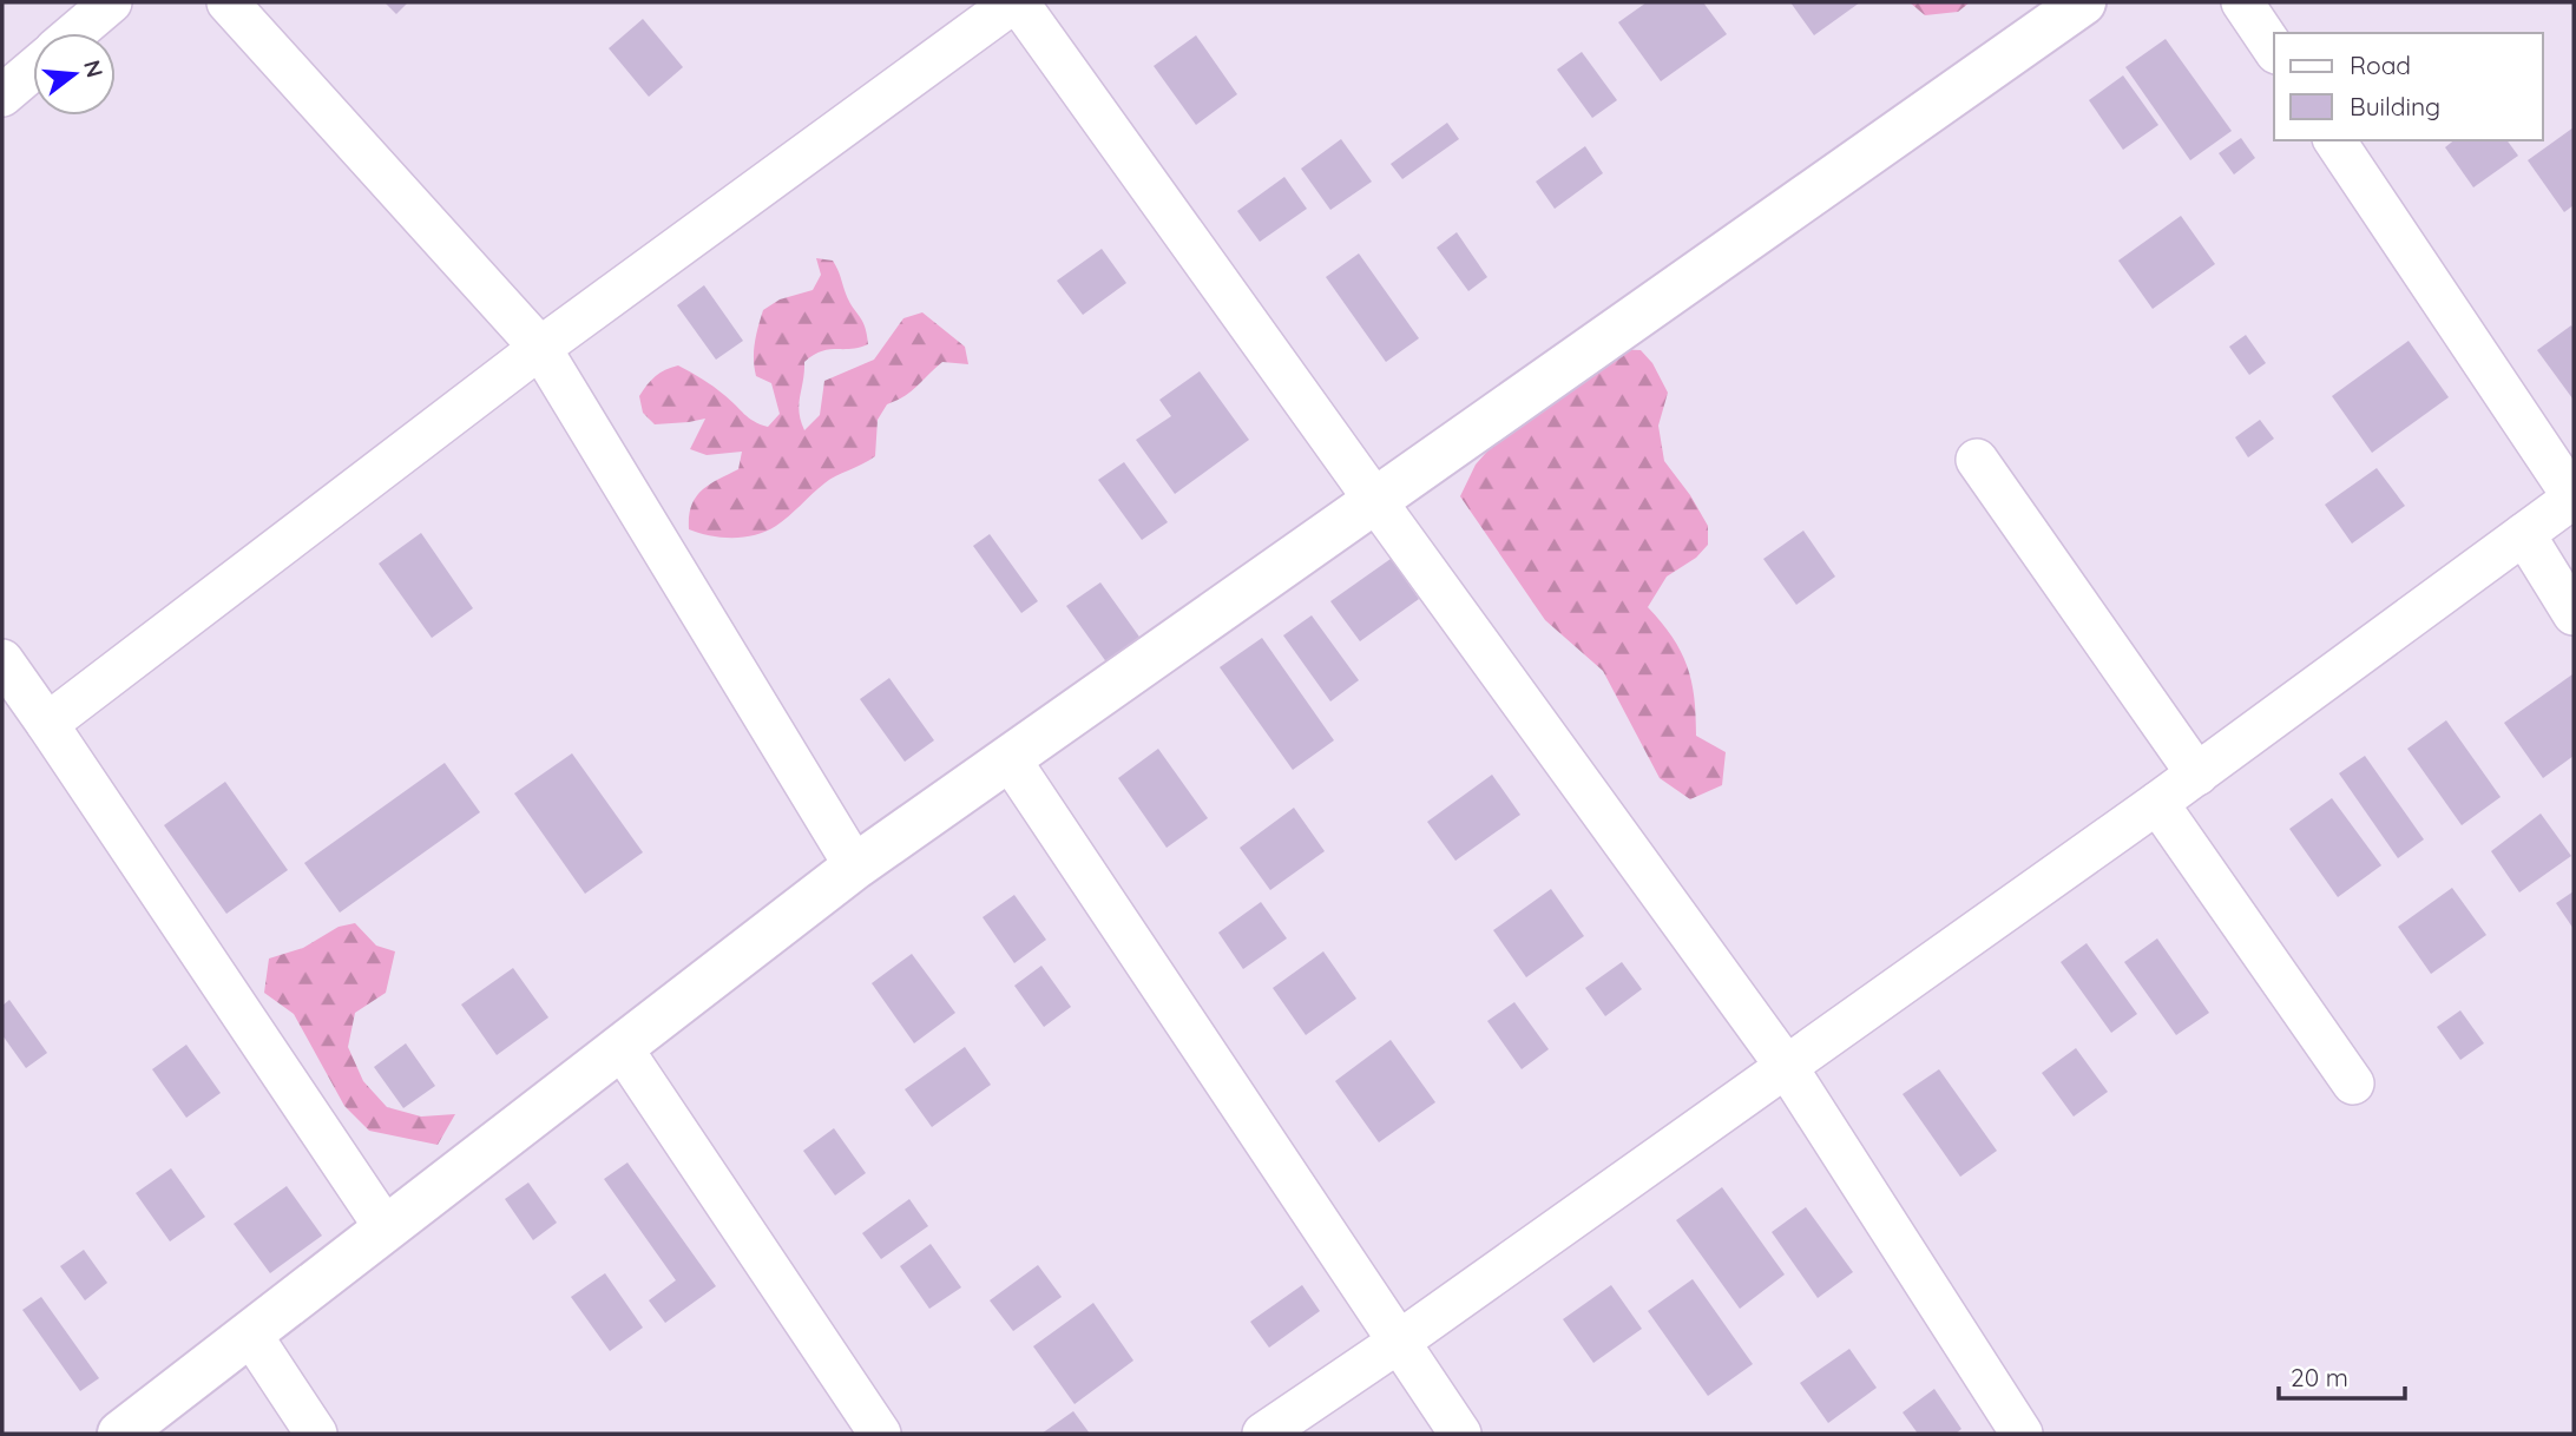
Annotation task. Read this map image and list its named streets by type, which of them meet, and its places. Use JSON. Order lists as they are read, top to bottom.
{
  "legend": ["Road", "Building"],
  "scale_bar": "20 m",
  "north": "right"
}
